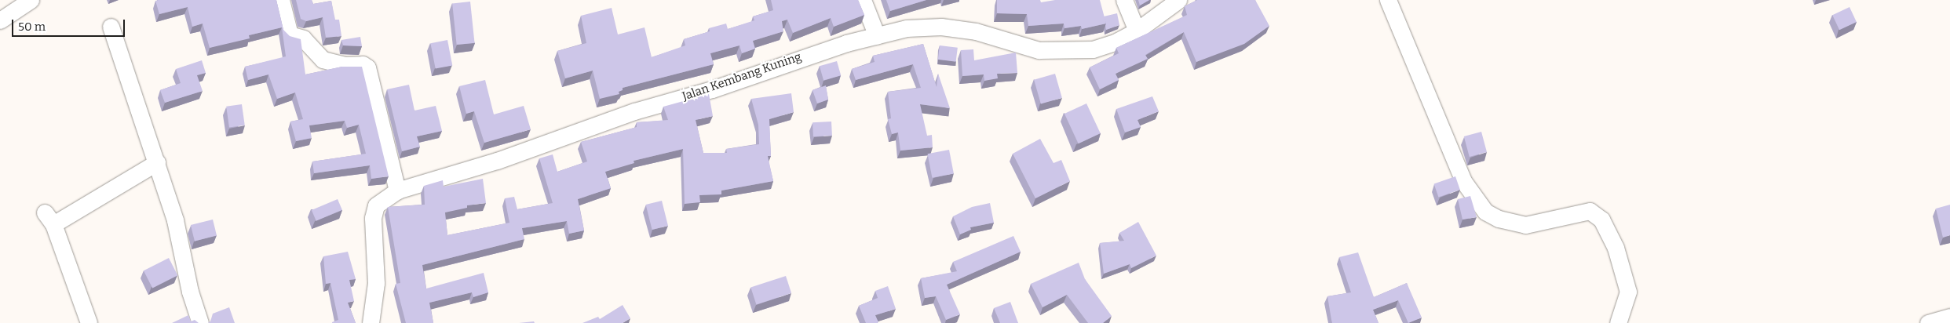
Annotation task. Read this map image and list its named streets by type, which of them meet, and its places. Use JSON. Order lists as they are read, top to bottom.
{
  "streets": {
    "street": ["Jalan Kembang Kuning"]
  },
  "scale_bar": "50 m"
}
